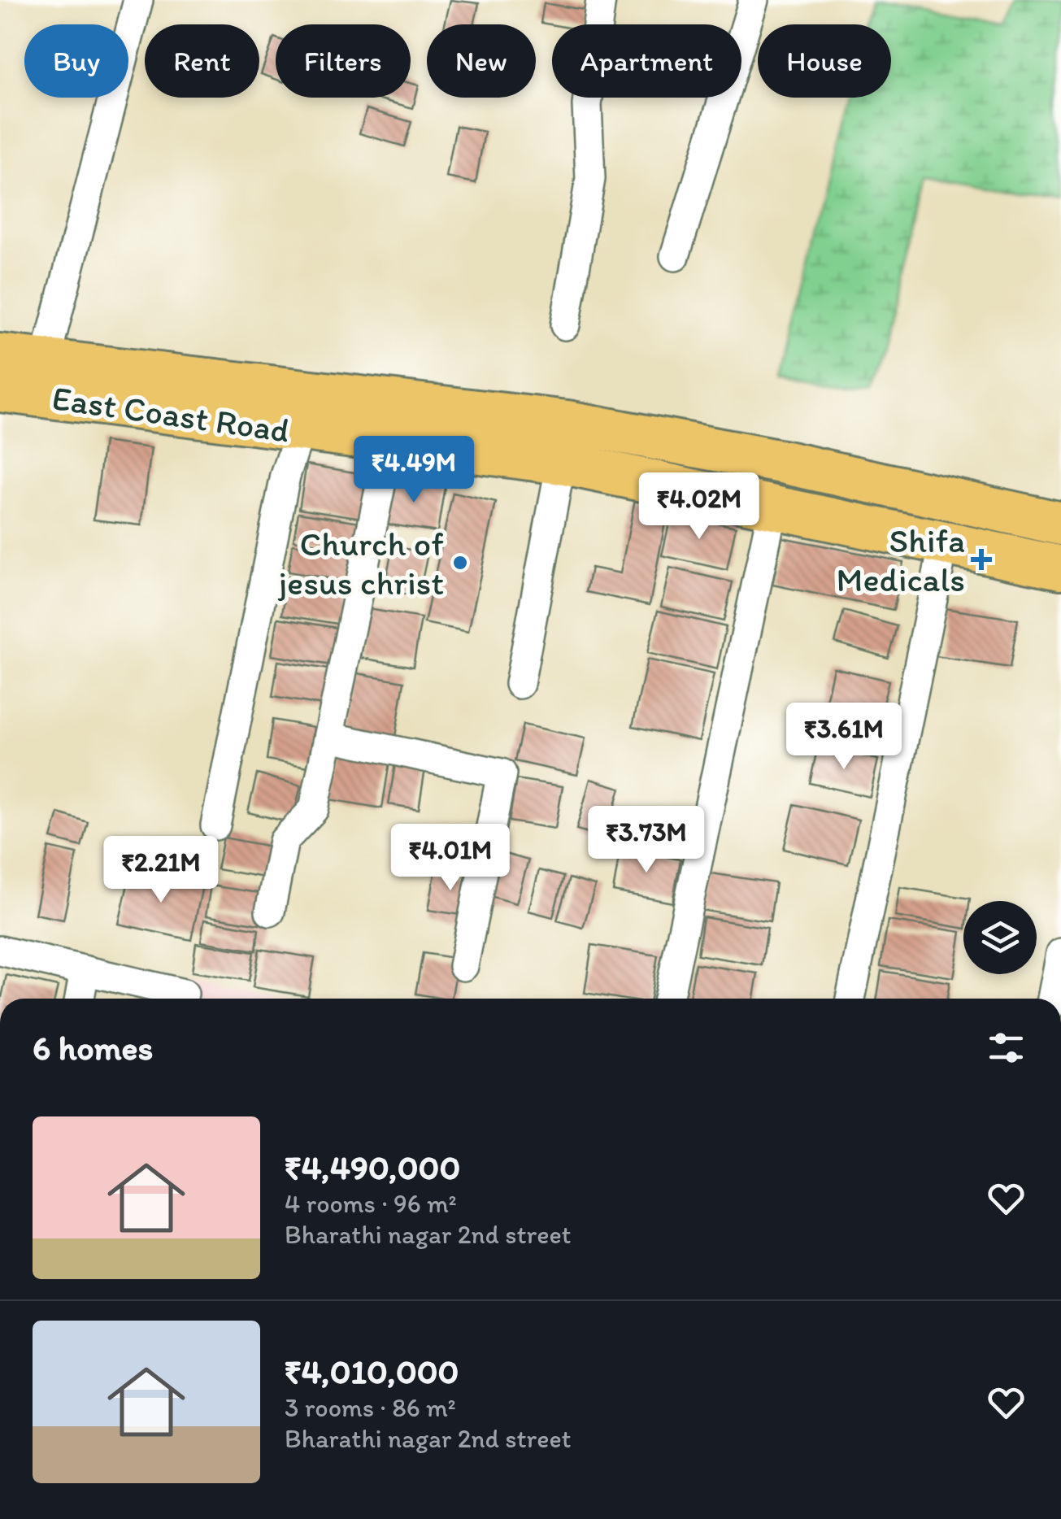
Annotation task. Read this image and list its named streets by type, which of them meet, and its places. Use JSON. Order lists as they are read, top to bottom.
{
  "streets": {
    "main road": ["East Coast Road"]
  },
  "places": {
    "health": ["Shifa Medicals"],
    "other": ["Church of jesus christ"]
  },
  "page": {
    "chip": [
      "Buy",
      "Rent",
      "Filters",
      "New",
      "Apartment",
      "House"
    ],
    "price": [
      "₹4.49M",
      "₹4.02M",
      "₹3.61M",
      "₹3.73M",
      "₹4.01M",
      "₹2.21M"
    ],
    "heading": "6 homes",
    "list": [
      {
        "name": "₹4,490,000",
        "note": "4 rooms · 96 m² · Bharathi nagar 2nd street"
      },
      {
        "name": "₹4,010,000",
        "note": "3 rooms · 86 m² · Bharathi nagar 2nd street"
      }
    ]
  }
}
